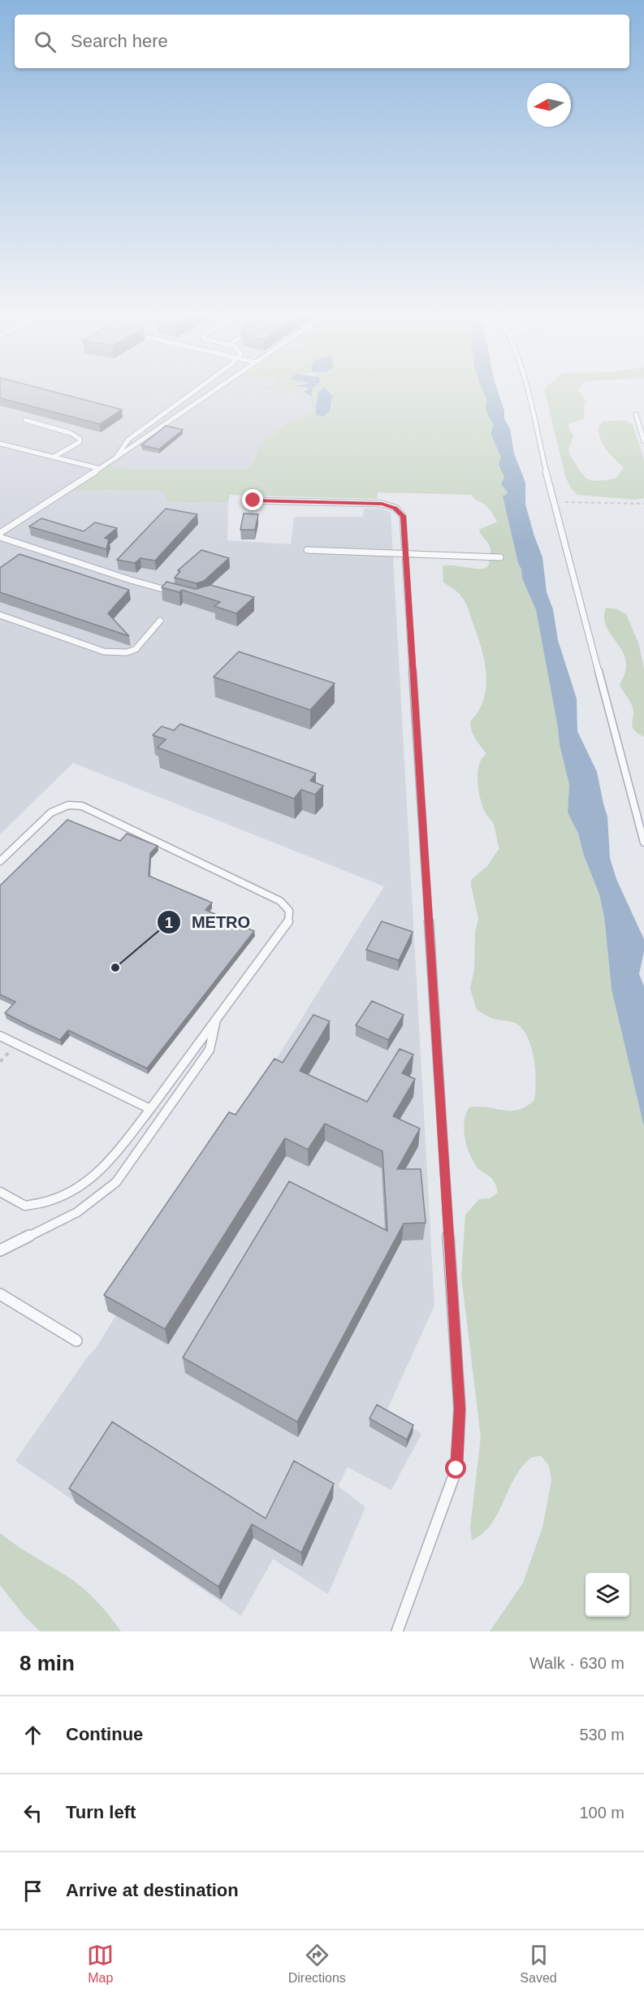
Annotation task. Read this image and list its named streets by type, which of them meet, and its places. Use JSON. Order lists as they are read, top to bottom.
{
  "places": ["METRO"],
  "north": "left",
  "page": {
    "search": "Search here",
    "heading": ["8 min", "Walk · 630 m"],
    "list": [
      ["Continue", "530 m"],
      ["Turn left", "100 m"],
      "Arrive at destination"
    ],
    "nav": ["Map", "Directions", "Saved"]
  }
}
